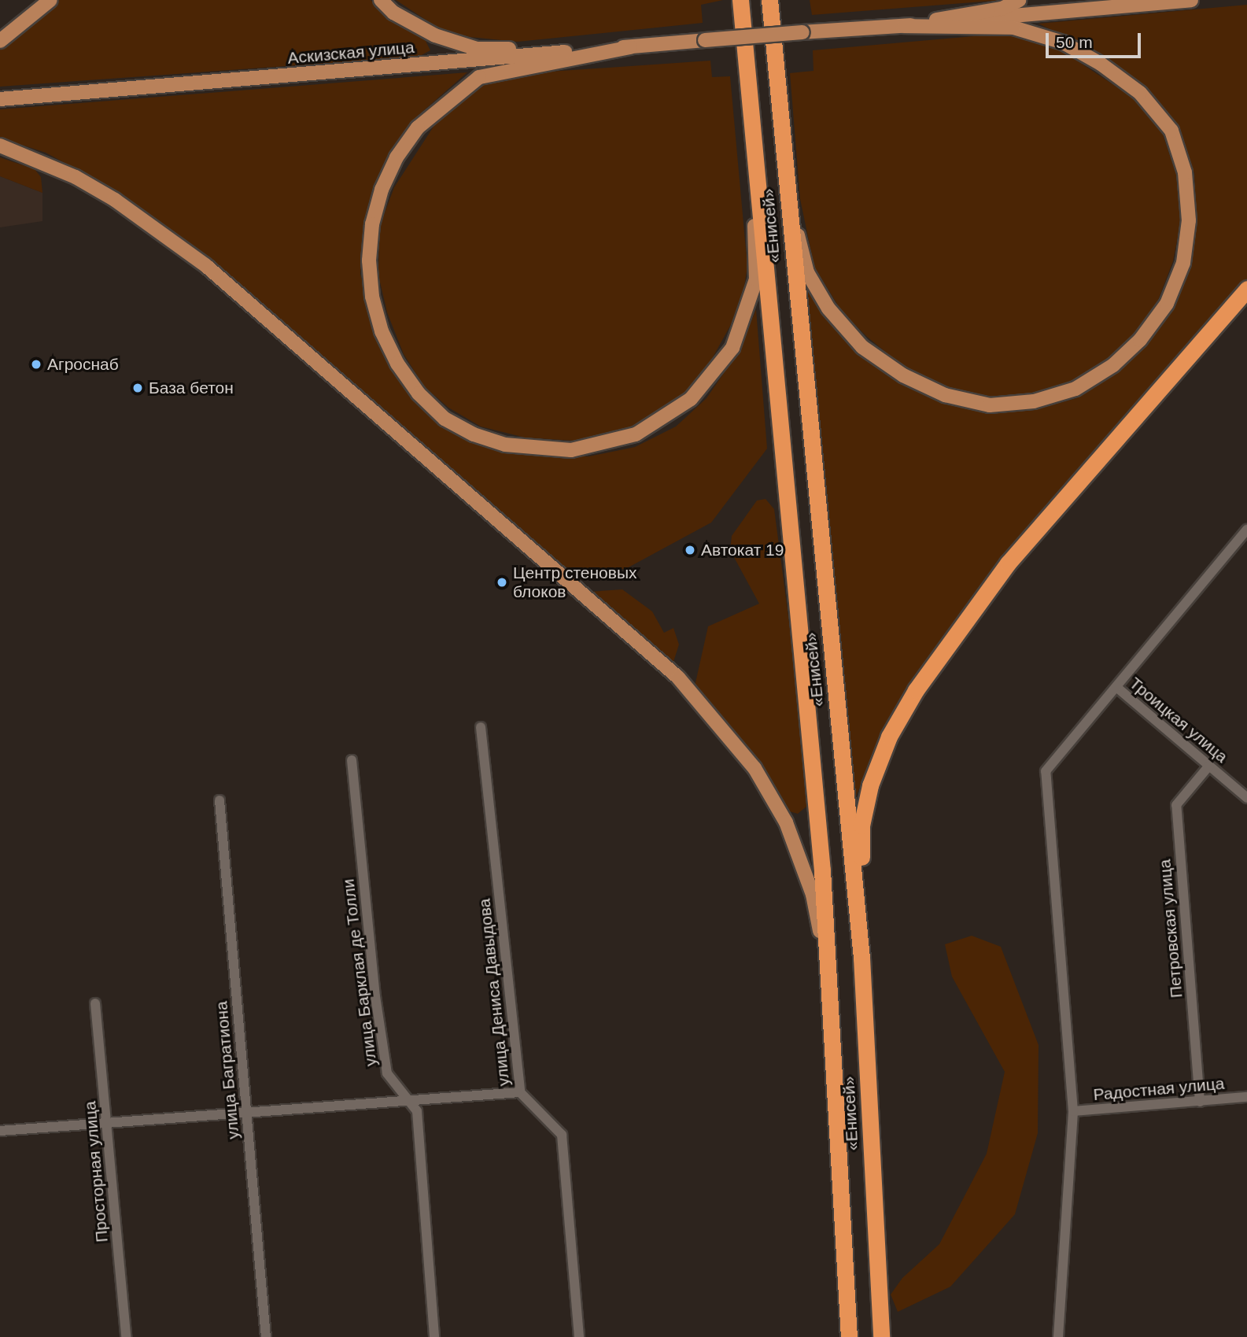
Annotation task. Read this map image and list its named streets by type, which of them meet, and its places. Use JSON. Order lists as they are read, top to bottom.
{
  "streets": {
    "highway": ["«Енисей»"],
    "main road": ["Аскизская улица"],
    "street": [
      "Троицкая улица",
      "Петровская улица",
      "улица Барклая де Толли",
      "улица Дениса Давыдова",
      "улица Багратиона",
      "Радостная улица",
      "Просторная улица"
    ]
  },
  "crossings": [
    ["Троицкая улица", "Петровская улица"],
    ["Петровская улица", "Радостная улица"]
  ],
  "places": [
    "Агроснаб",
    "База бетон",
    "Автокат 19",
    "Центр стеновых блоков"
  ],
  "scale_bar": "50 m"
}
